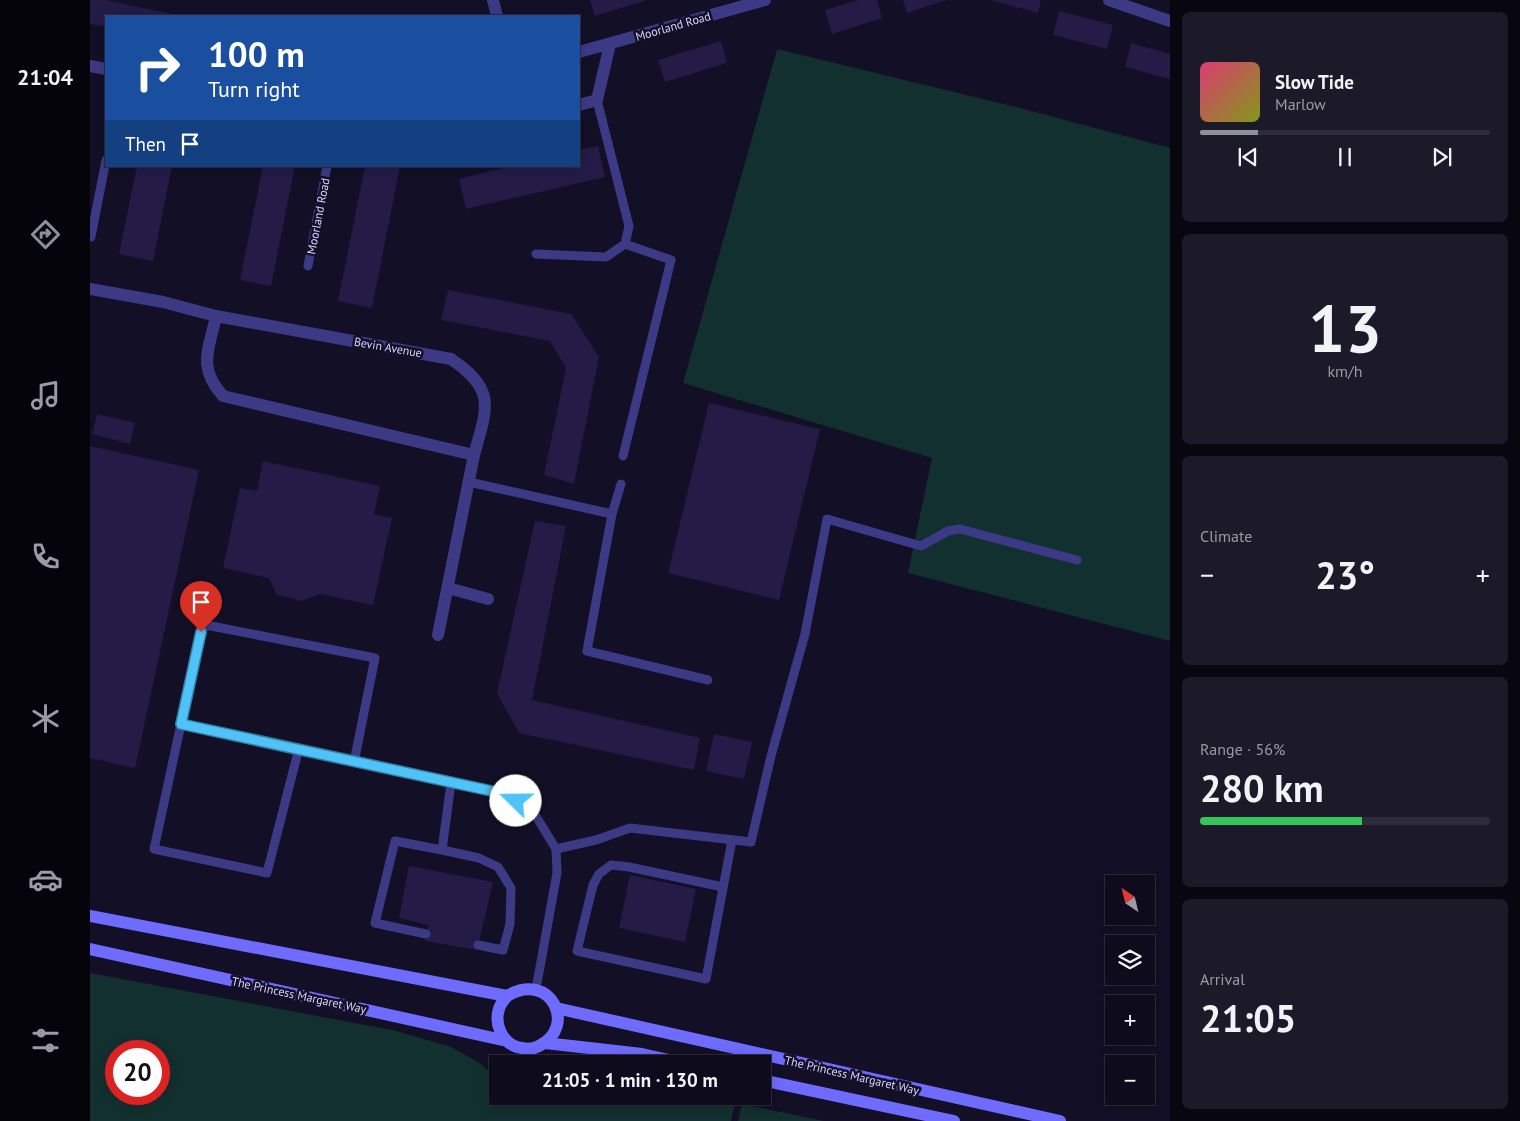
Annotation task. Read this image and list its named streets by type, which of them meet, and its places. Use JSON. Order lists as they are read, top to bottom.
{
  "streets": {
    "street": ["Moorland Road", "Bevin Avenue", "The Princess Margaret Way"]
  },
  "north": "top left",
  "page": {
    "tabs": "21:04",
    "turn": ["100 m", "Turn right"],
    "song": ["Slow Tide", "Marlow"],
    "then": "Then",
    "tile": [
      ["13", "km/h"],
      "Climate",
      ["Range · 56%", "280 km"],
      ["Arrival", "21:05"]
    ],
    "heat": ["−", "23°", "+"],
    "map_buttons": ["+", "−"],
    "limit": "20",
    "trip": "21:05 · 1 min · 130 m"
  }
}
